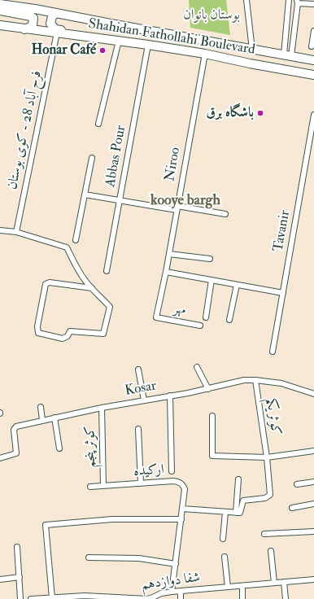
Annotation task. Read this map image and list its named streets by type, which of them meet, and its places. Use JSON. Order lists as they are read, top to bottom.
{
  "streets": {
    "main road": ["Shahidan Fathollahi Boulevard"],
    "street": [
      "فرح آباد 28 - کوی بوستان",
      "Abbas Pour",
      "Niroo",
      "Tavanir",
      "مهر",
      "Kosar",
      "کوثر یکم",
      "کوثر پنجم",
      "ارکیده",
      "شفا دوازدهم"
    ]
  },
  "crossings": [
    ["Shahidan Fathollahi Boulevard", "فرح آباد 28 - کوی بوستان"],
    ["Shahidan Fathollahi Boulevard", "Abbas Pour"],
    ["Shahidan Fathollahi Boulevard", "Niroo"],
    ["Niroo", "مهر"],
    ["Kosar", "کوثر یکم"],
    ["Kosar", "کوثر پنجم"],
    ["کوثر پنجم", "ارکیده"]
  ],
  "districts": ["kooye bargh"],
  "parks": ["بوستان بانوان"],
  "places": ["Honar Café", "باشگاه برق"]
}
